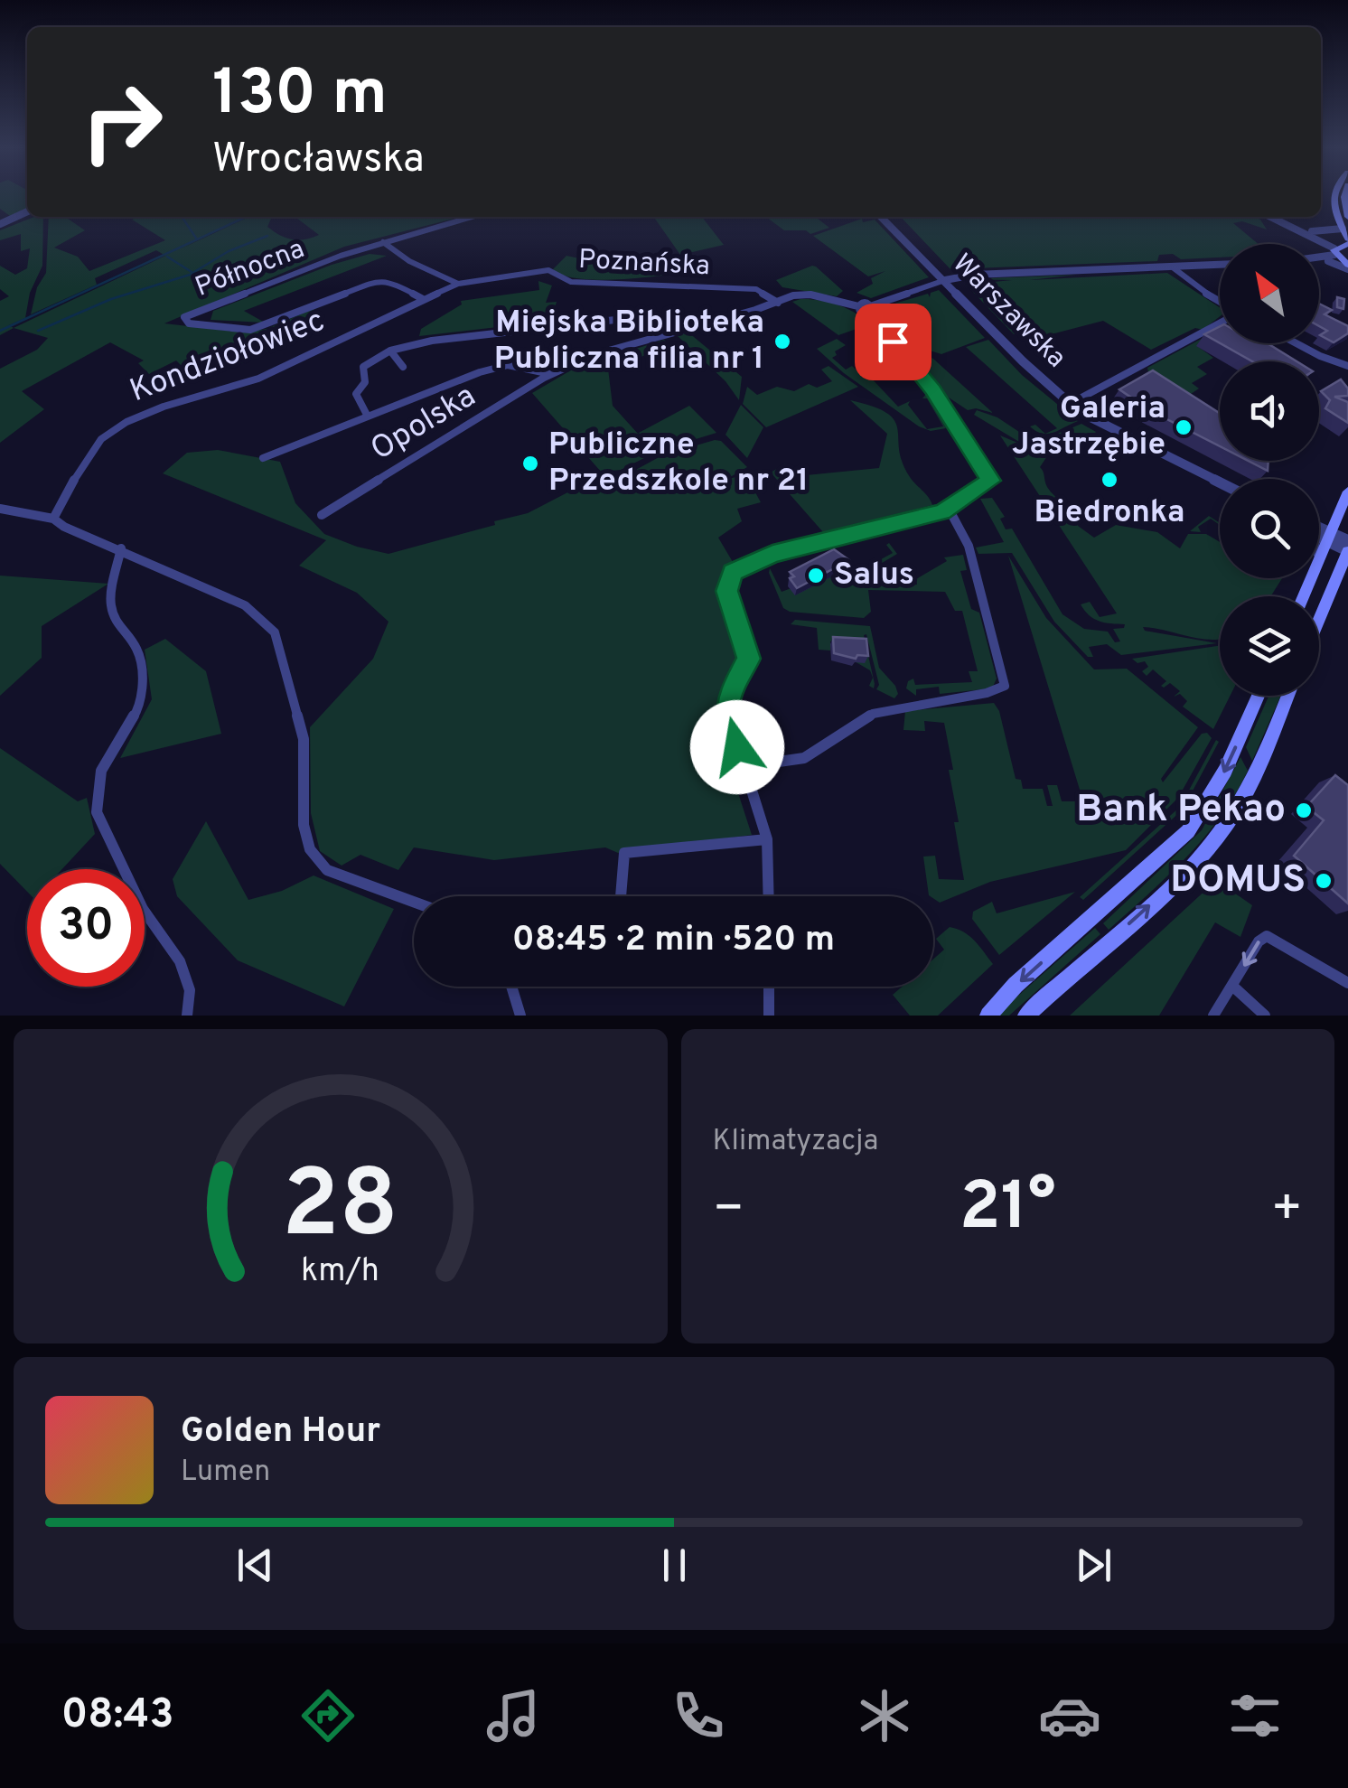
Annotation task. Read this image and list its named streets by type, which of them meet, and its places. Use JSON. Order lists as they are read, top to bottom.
{
  "streets": {
    "street": [
      "Poznańska",
      "Północna",
      "Warszawska",
      "Kondziołowiec",
      "Opolska"
    ]
  },
  "crossings": [
    ["Poznańska", "Kondziołowiec"],
    ["Poznańska", "Opolska"],
    ["Północna", "Kondziołowiec"]
  ],
  "places": [
    "Miejska Biblioteka Publiczna filia nr 1",
    "Galeria Jastrzębie",
    "Publiczne Przedszkole nr 21",
    "Biedronka",
    "Salus",
    "Bank Pekao",
    "DOMUS"
  ],
  "north": "top left",
  "page": {
    "turn": ["130 m", "Wrocławska"],
    "limit": "30",
    "trip": "08:45 · 2 min · 520 m",
    "tile": "Klimatyzacja",
    "heat": ["−", "21°", "+"],
    "song": ["Golden Hour", "Lumen"],
    "tabs": "08:43",
    "gauge": ["28", "km/h"]
  }
}
